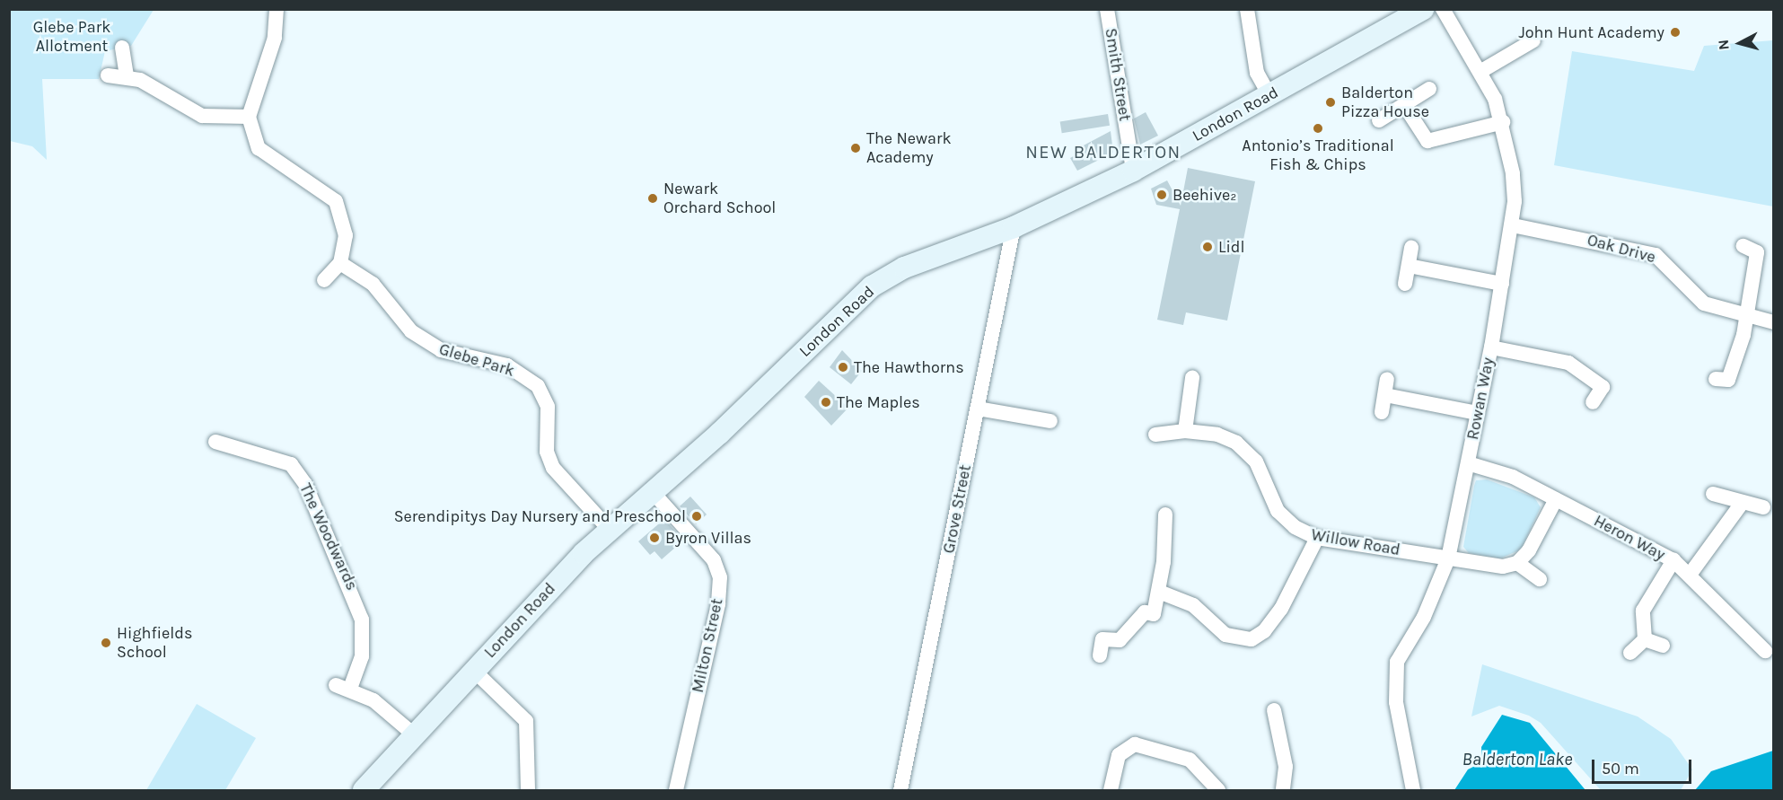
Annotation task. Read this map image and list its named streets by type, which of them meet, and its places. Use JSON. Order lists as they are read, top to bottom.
{
  "streets": {
    "main road": ["London Road"],
    "street": [
      "Smith Street",
      "Oak Drive",
      "Glebe Park",
      "Rowan Way",
      "Grove Street",
      "The Woodwards",
      "Heron Way",
      "Willow Road",
      "Milton Street"
    ]
  },
  "crossings": [
    ["Smith Street", "London Road"],
    ["London Road", "Glebe Park"],
    ["London Road", "Grove Street"],
    ["London Road", "The Woodwards"],
    ["London Road", "Milton Street"],
    ["Oak Drive", "Rowan Way"],
    ["Rowan Way", "Heron Way"],
    ["Rowan Way", "Willow Road"]
  ],
  "districts": ["NEW BALDERTON"],
  "water": ["Balderton Lake"],
  "parks": ["Glebe Park Allotment"],
  "places": [
    "John Hunt Academy",
    "Balderton Pizza House",
    "Antonio’s Traditional Fish & Chips",
    "The Newark Academy",
    "Beehive₂",
    "Newark Orchard School",
    "Lidl",
    "The Hawthorns",
    "The Maples",
    "Serendipitys Day Nursery and Preschool",
    "Byron Villas",
    "Highfields School"
  ],
  "scale_bar": "50 m",
  "north": "left"
}
